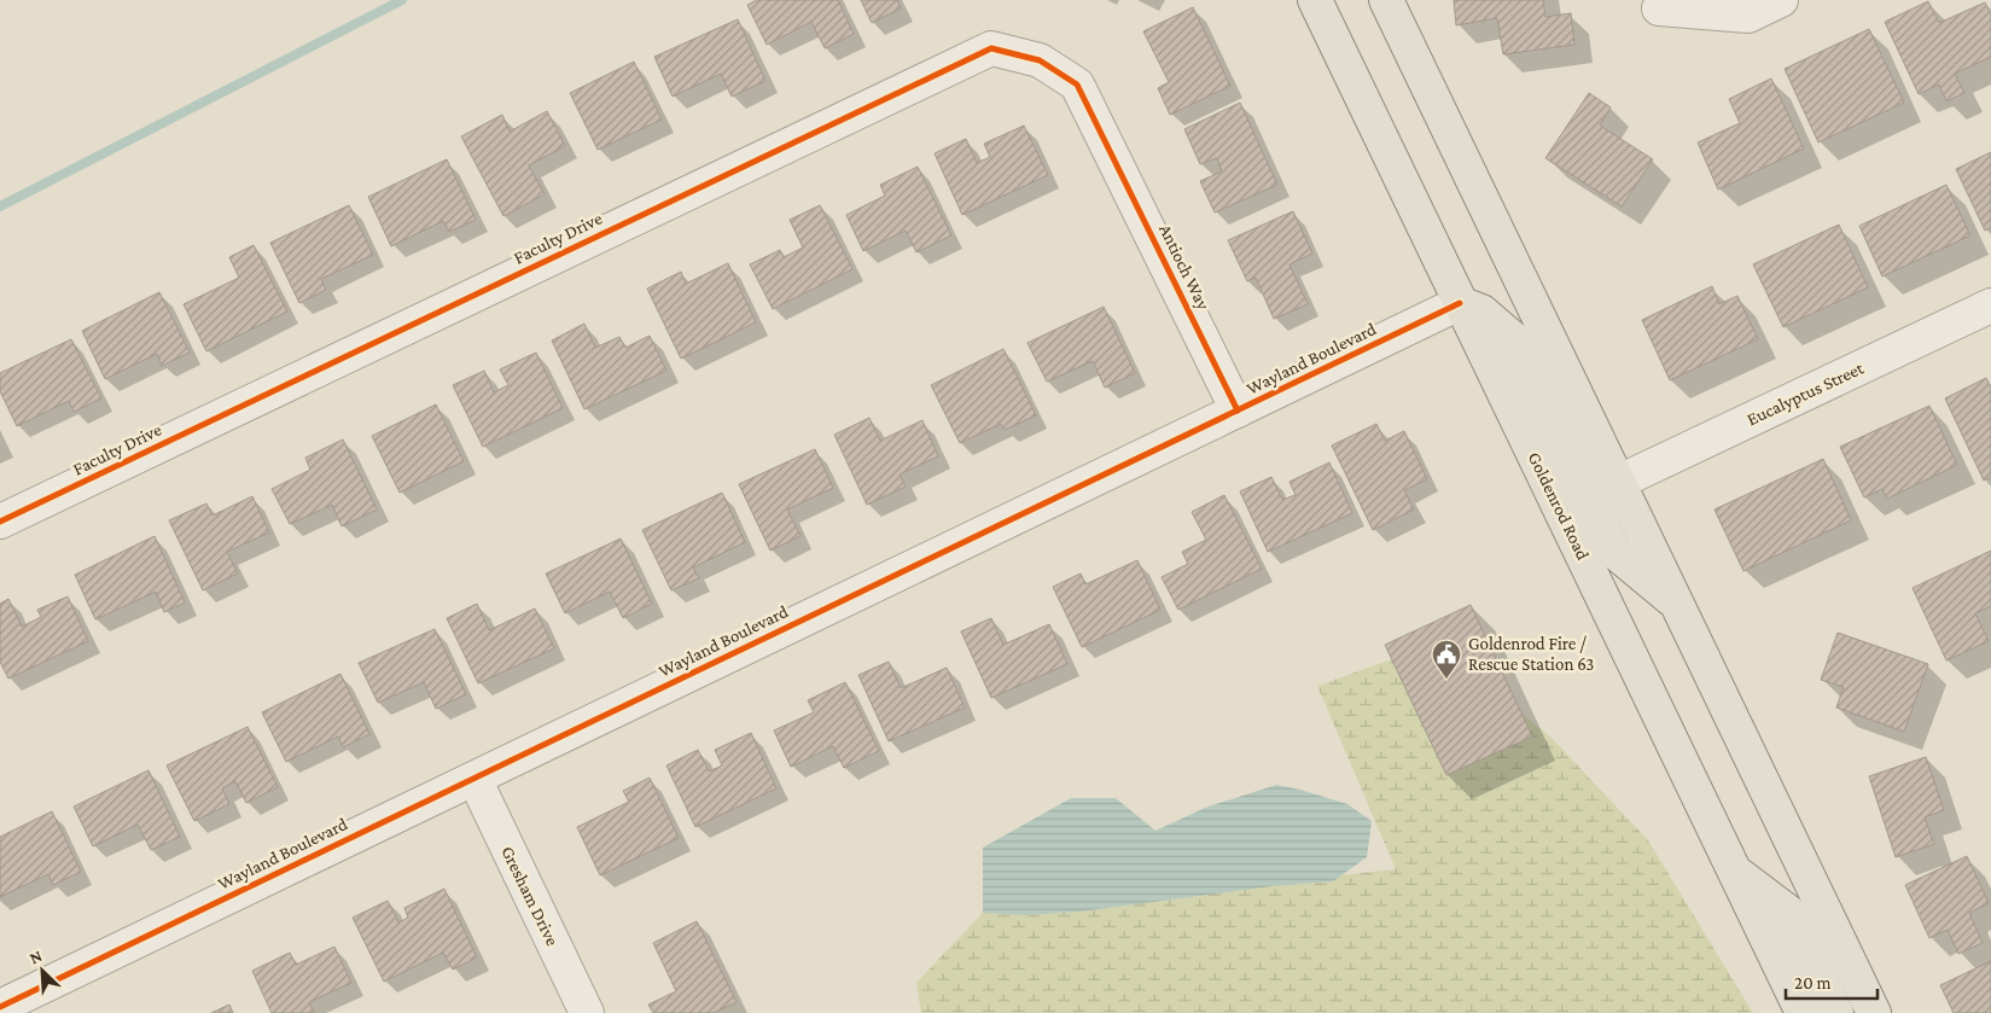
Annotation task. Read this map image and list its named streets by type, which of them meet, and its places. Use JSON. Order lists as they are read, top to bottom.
{
  "streets": {
    "main road": ["Goldenrod Road"],
    "street": [
      "Faculty Drive",
      "Antioch Way",
      "Wayland Boulevard",
      "Eucalyptus Street",
      "Gresham Drive"
    ]
  },
  "crossings": [
    ["Faculty Drive", "Antioch Way"],
    ["Antioch Way", "Wayland Boulevard"],
    ["Wayland Boulevard", "Goldenrod Road"],
    ["Wayland Boulevard", "Gresham Drive"]
  ],
  "places": {
    "public building": ["Goldenrod Fire / Rescue Station 63"]
  },
  "scale_bar": "20 m",
  "north": "top left"
}
